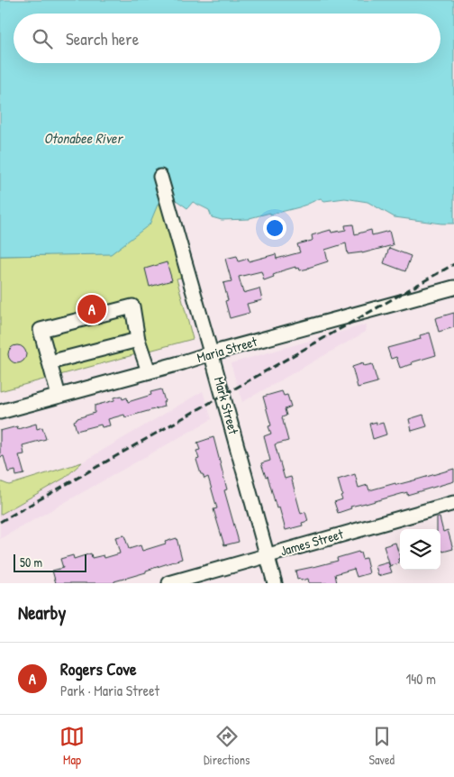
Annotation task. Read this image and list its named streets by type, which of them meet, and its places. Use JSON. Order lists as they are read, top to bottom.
{
  "streets": {
    "street": ["Maria Street", "Mark Street", "James Street"]
  },
  "crossings": [
    ["Maria Street", "Mark Street"],
    ["Mark Street", "James Street"]
  ],
  "water": ["Otonabee River"],
  "scale_bar": "50 m",
  "page": {
    "search": "Search here",
    "pins": "A",
    "scale": "50 m",
    "heading": "Nearby",
    "list": [
      {
        "mark": "A",
        "name": "Rogers Cove",
        "note": "Park · Maria Street",
        "value": "140 m"
      }
    ],
    "nav": ["Map", "Directions", "Saved"]
  }
}
